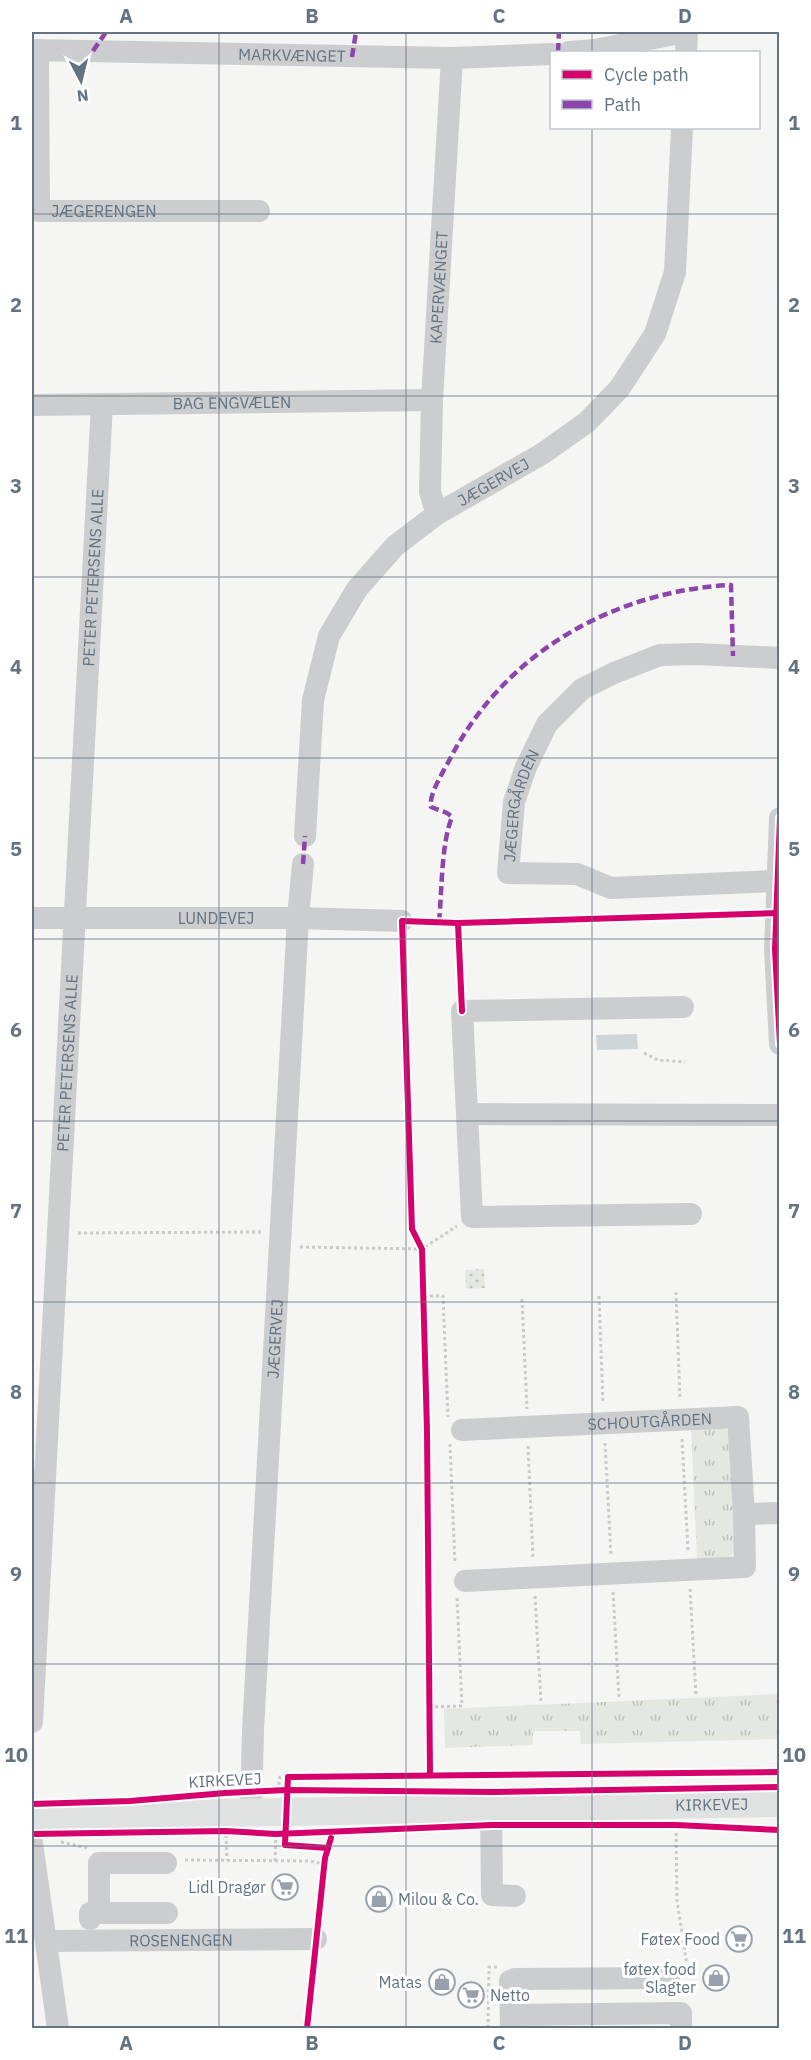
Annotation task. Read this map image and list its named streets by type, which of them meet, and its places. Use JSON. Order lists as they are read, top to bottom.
{
  "streets": {
    "main road": ["KIRKEVEJ"],
    "street": [
      "MARKVÆNGET",
      "JÆGERENGEN",
      "KAPERVÆNGET",
      "BAG ENGVÆLEN",
      "JÆGERVEJ",
      "PETER PETERSENS ALLE",
      "JÆGERGÅRDEN",
      "LUNDEVEJ",
      "SCHOUTGÅRDEN",
      "ROSENENGEN"
    ]
  },
  "crossings": [
    ["MARKVÆNGET", "JÆGERENGEN"],
    ["MARKVÆNGET", "KAPERVÆNGET"],
    ["KAPERVÆNGET", "BAG ENGVÆLEN"],
    ["KAPERVÆNGET", "JÆGERVEJ"],
    ["BAG ENGVÆLEN", "PETER PETERSENS ALLE"],
    ["JÆGERVEJ", "LUNDEVEJ"],
    ["JÆGERVEJ", "KIRKEVEJ"],
    ["PETER PETERSENS ALLE", "LUNDEVEJ"]
  ],
  "places": {
    "supermarket": ["Lidl Dragør", "Føtex Food", "Netto"],
    "shop": ["Milou & Co.", "føtex food Slagter", "Matas"]
  },
  "legend": ["Cycle path", "Path"],
  "north": "bottom",
  "grid": {
    "columns": [
      "A",
      "B",
      "C",
      "D"
    ],
    "rows": [
      "1",
      "2",
      "3",
      "4",
      "5",
      "6",
      "7",
      "8",
      "9",
      "10",
      "11"
    ]
  }
}
